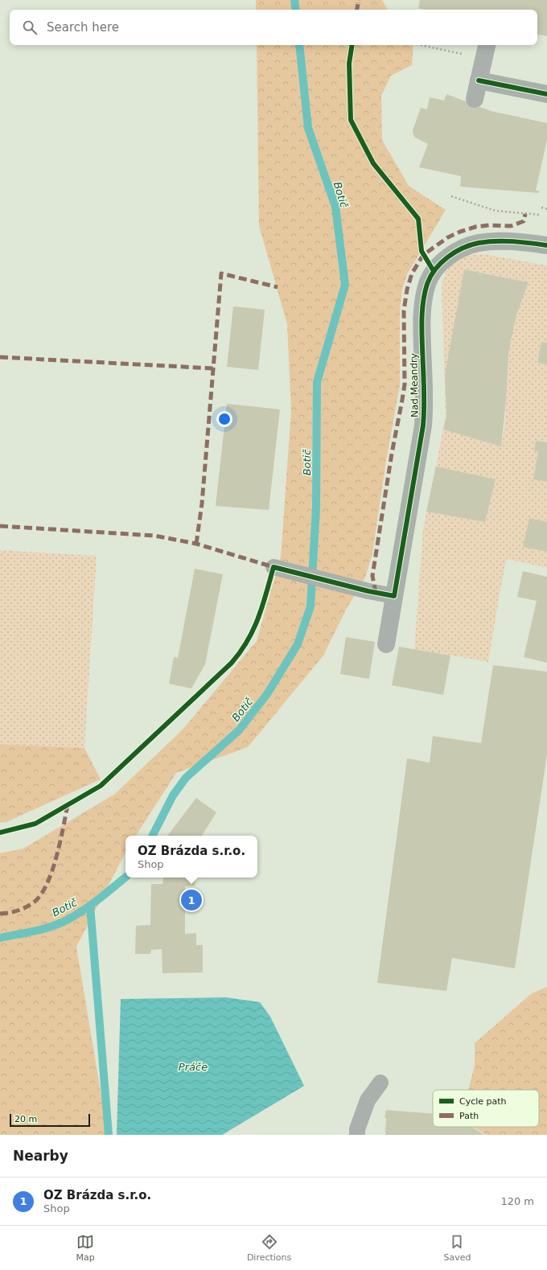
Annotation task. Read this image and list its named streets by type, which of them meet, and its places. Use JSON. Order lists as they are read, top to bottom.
{
  "streets": {
    "street": ["Nad Meandry"]
  },
  "water": ["Botič", "Práče"],
  "legend": ["Cycle path", "Path"],
  "scale_bar": "20 m",
  "page": {
    "search": "Search here",
    "popup": ["OZ Brázda s.r.o.", "Shop"],
    "pins": "1",
    "scale": "20 m",
    "heading": "Nearby",
    "list": [
      {
        "mark": "1",
        "name": "OZ Brázda s.r.o.",
        "note": "Shop",
        "value": "120 m"
      }
    ],
    "nav": ["Map", "Directions", "Saved"]
  }
}
